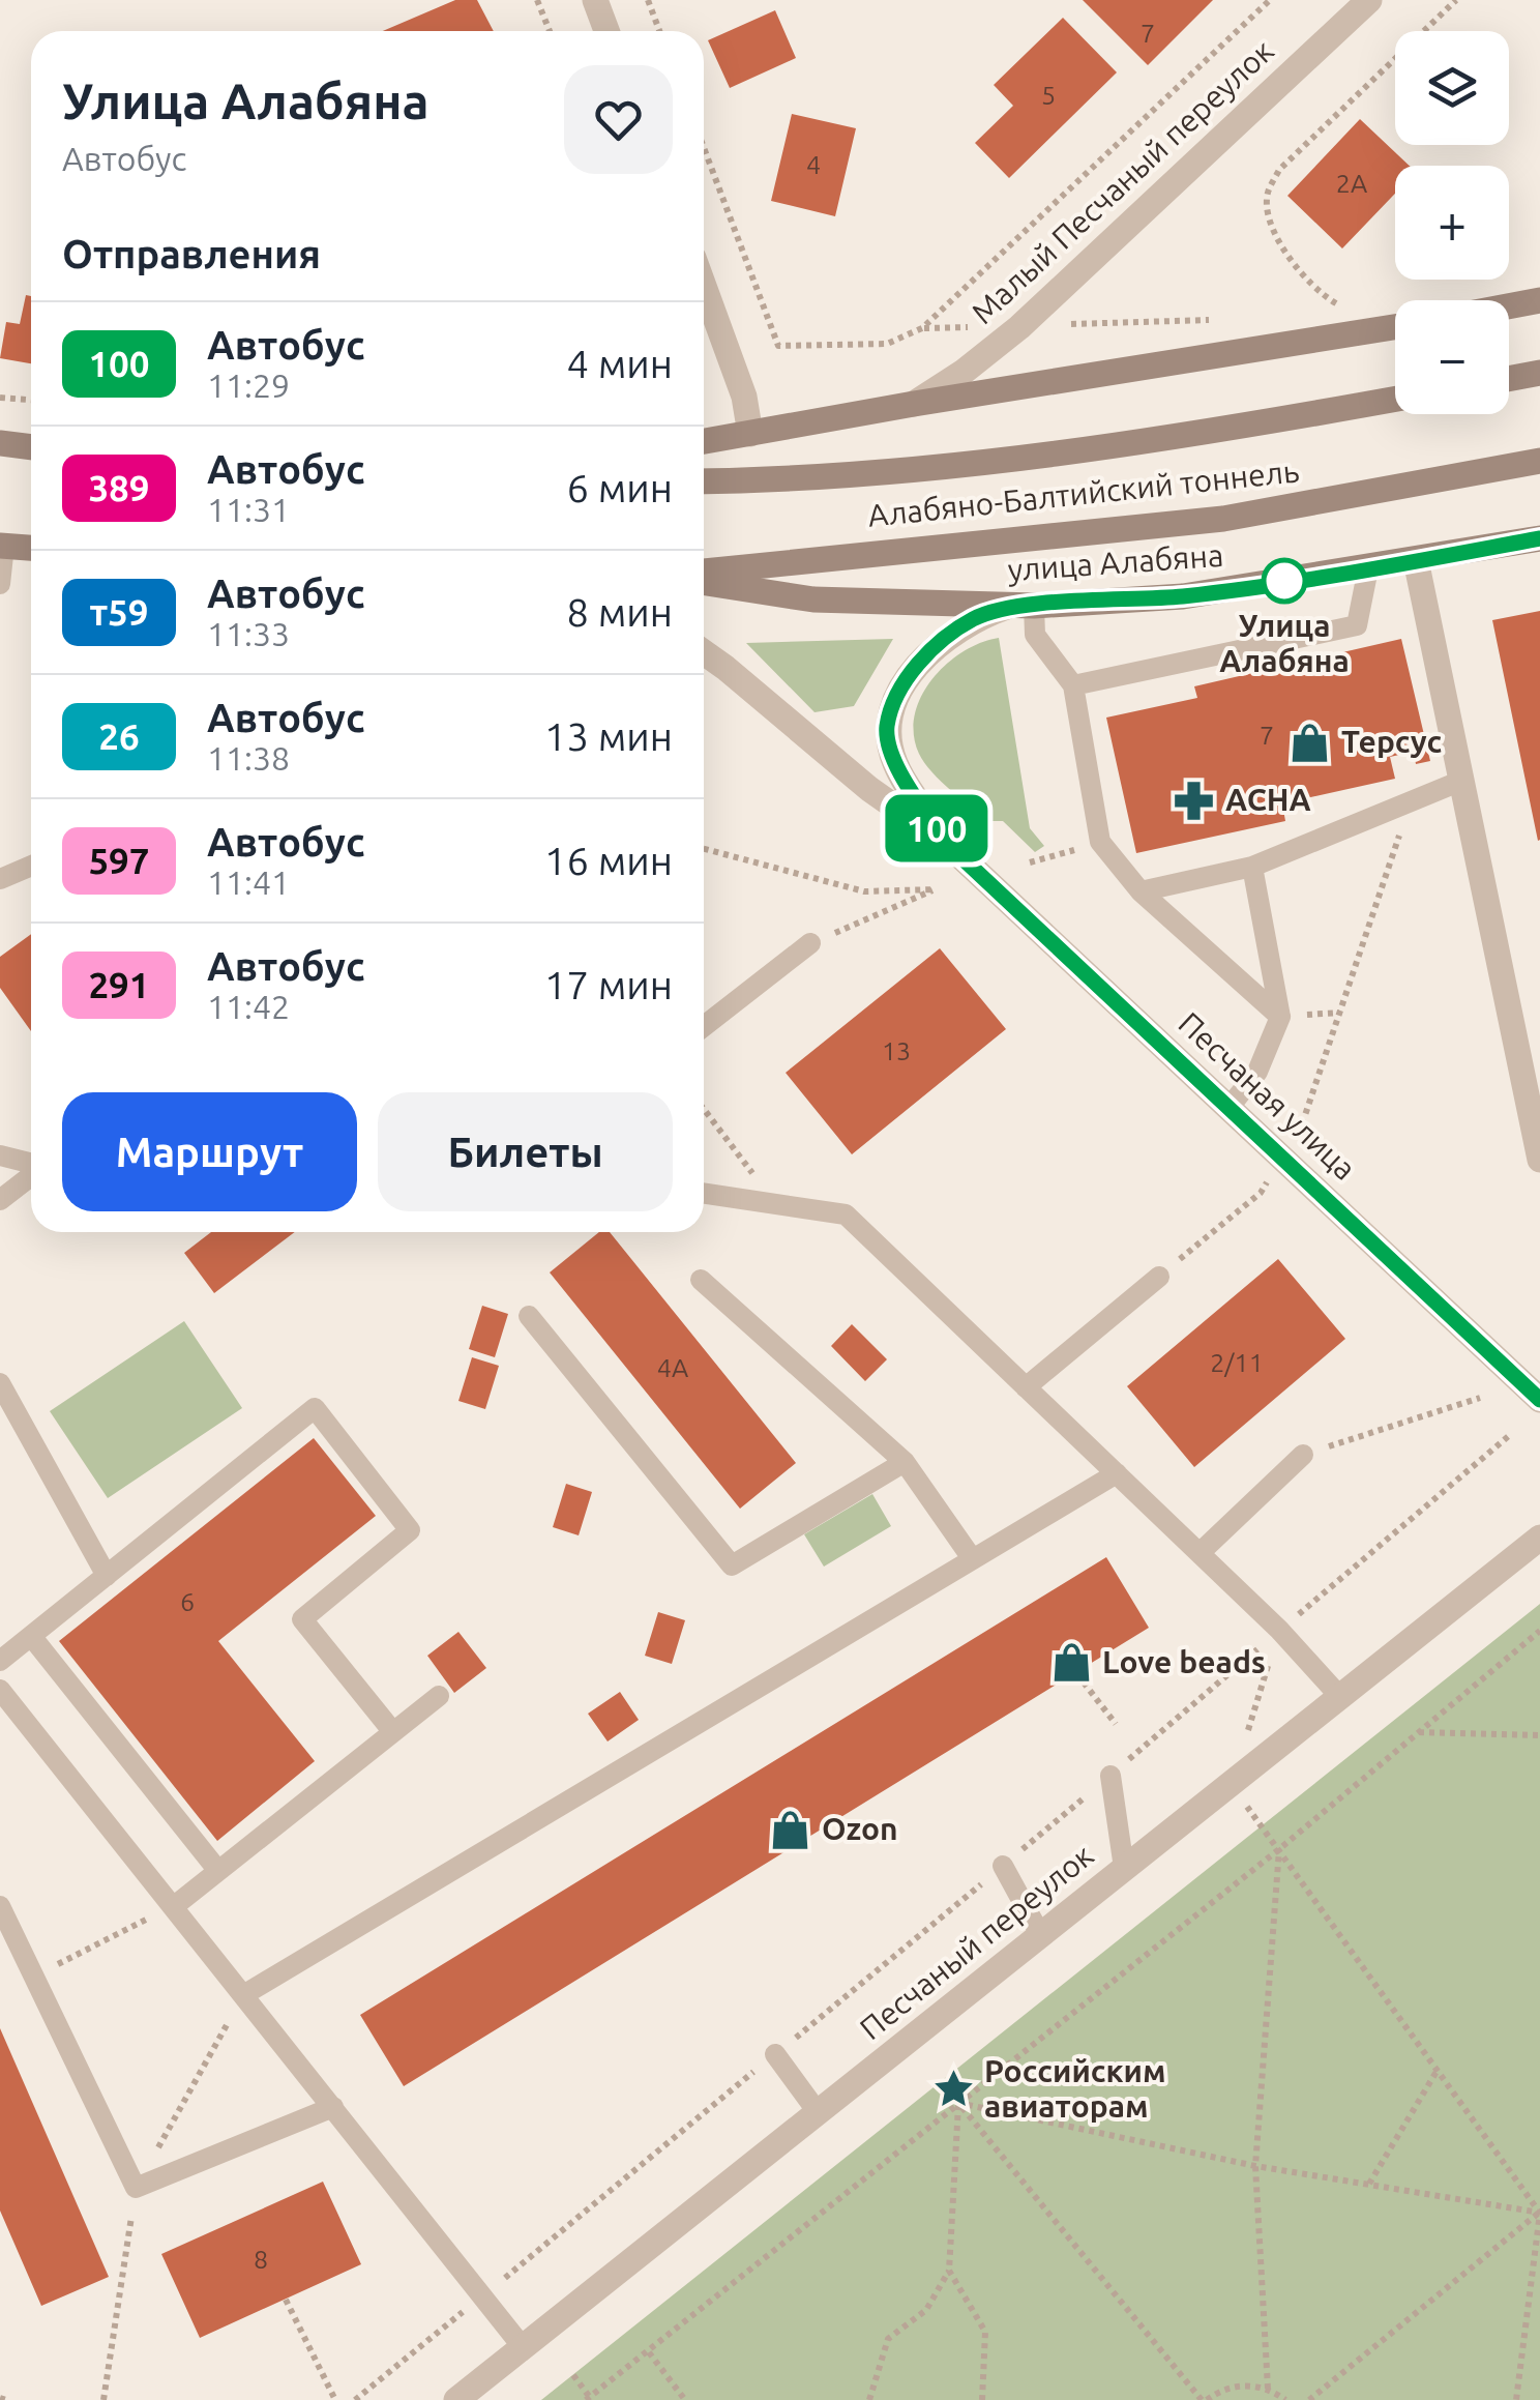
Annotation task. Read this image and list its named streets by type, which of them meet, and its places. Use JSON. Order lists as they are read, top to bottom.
{
  "streets": {
    "main road": ["Алабяно-Балтийский тоннель", "улица Алабяна"],
    "street": ["Малый Песчаный переулок", "Песчаная улица", "Песчаный переулок"]
  },
  "crossings": [
    ["улица Алабяна", "Песчаная улица"]
  ],
  "places": {
    "other": ["Улица Алабяна"],
    "shop": ["Терсус", "Love beads", "Ozon"],
    "pharmacy": ["АСНА"],
    "place": ["Российским авиаторам"]
  },
  "lines": ["bus line 100"],
  "house_numbers": [
    "7",
    "5",
    "4",
    "2А",
    "7",
    "13",
    "2/11",
    "4А",
    "6",
    "8"
  ],
  "page": {
    "on_map": "100",
    "map_buttons": ["+", "−"],
    "heading": [
      ["Улица Алабяна", "Автобус"],
      "Отправления"
    ],
    "list": [
      {
        "mark": "100",
        "name": "Автобус",
        "note": "11:29",
        "value": "4 мин"
      },
      {
        "mark": "389",
        "name": "Автобус",
        "note": "11:31",
        "value": "6 мин"
      },
      {
        "mark": "т59",
        "name": "Автобус",
        "note": "11:33",
        "value": "8 мин"
      },
      {
        "mark": "26",
        "name": "Автобус",
        "note": "11:38",
        "value": "13 мин"
      },
      {
        "mark": "597",
        "name": "Автобус",
        "note": "11:41",
        "value": "16 мин"
      },
      {
        "mark": "291",
        "name": "Автобус",
        "note": "11:42",
        "value": "17 мин"
      }
    ],
    "buttons": ["Маршрут", "Билеты"]
  }
}
